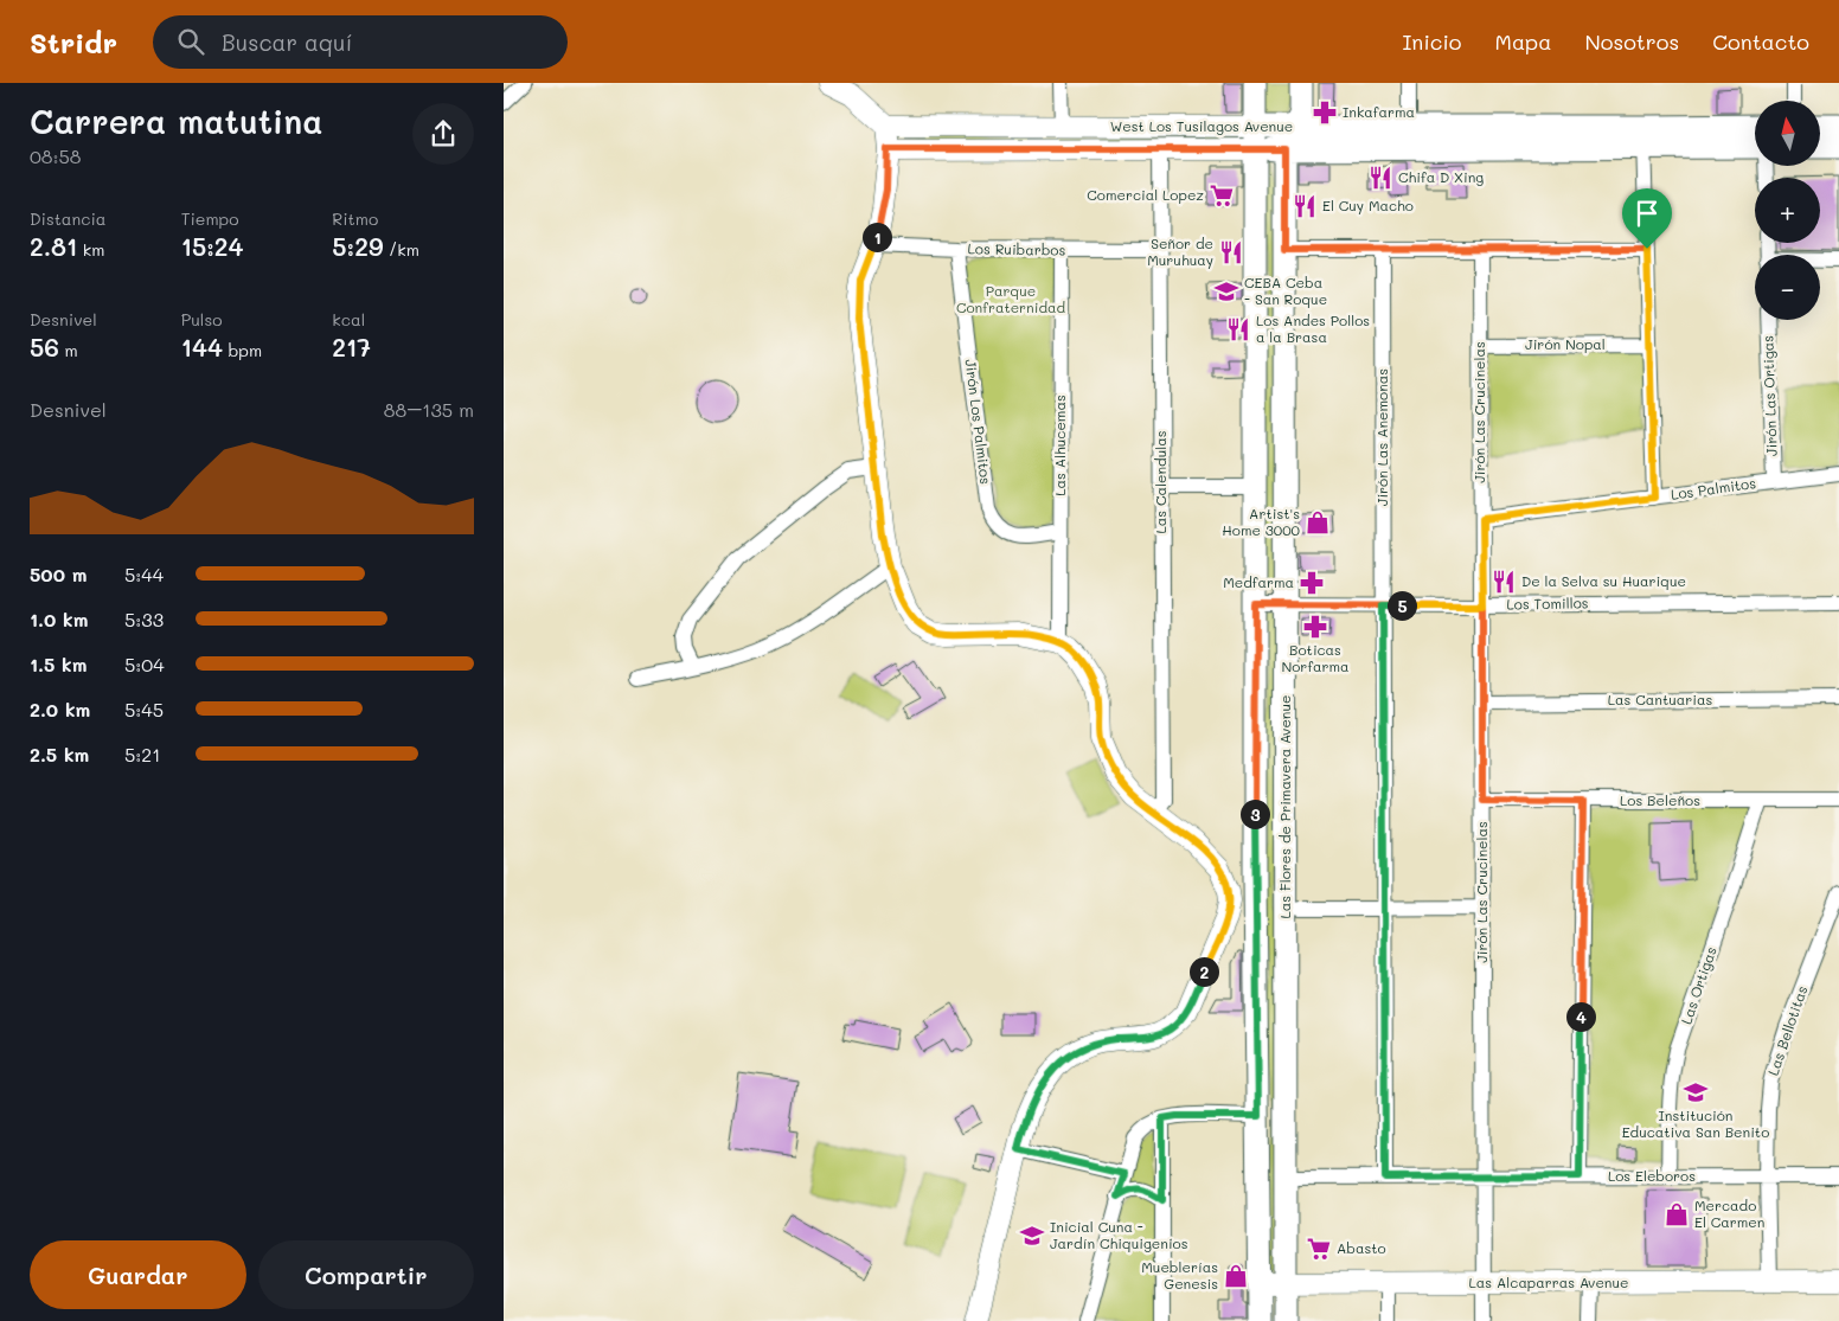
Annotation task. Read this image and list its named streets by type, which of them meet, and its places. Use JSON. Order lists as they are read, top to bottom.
{
  "streets": {
    "main road": ["West Los Tusilagos Avenue", "Las Flores de Primavera Avenue"],
    "street": [
      "Los Ruibarbos",
      "Jirón Nopal",
      "Jirón Las Ortigas",
      "Jirón Las Crucinelas",
      "Jirón Los Palmitos",
      "Jirón Las Anemonas",
      "Las Alhucemas",
      "Las Calendulas",
      "Los Palmitos",
      "Los Tomillos",
      "Las Cantuarias",
      "Los Beleños",
      "Las Ortigas",
      "Las Bellotitas",
      "Los Eleboros",
      "Las Alcaparras Avenue"
    ]
  },
  "crossings": [
    ["West Los Tusilagos Avenue", "Las Calendulas"],
    ["West Los Tusilagos Avenue", "Las Flores de Primavera Avenue"],
    ["Los Ruibarbos", "Jirón Los Palmitos"],
    ["Los Ruibarbos", "Las Alhucemas"],
    ["Los Ruibarbos", "Las Calendulas"],
    ["Jirón Nopal", "Jirón Las Crucinelas"],
    ["Jirón Las Ortigas", "Los Palmitos"],
    ["Jirón Las Crucinelas", "Los Palmitos"],
    ["Jirón Las Crucinelas", "Los Tomillos"],
    ["Jirón Las Crucinelas", "Las Cantuarias"],
    ["Jirón Las Crucinelas", "Los Beleños"],
    ["Jirón Las Crucinelas", "Los Eleboros"],
    ["Jirón Las Crucinelas", "Las Alcaparras Avenue"],
    ["Jirón Los Palmitos", "Las Alhucemas"],
    ["Jirón Las Anemonas", "Los Tomillos"],
    ["Jirón Las Anemonas", "Los Eleboros"],
    ["Los Tomillos", "Las Flores de Primavera Avenue"],
    ["Los Beleños", "Las Ortigas"],
    ["Las Flores de Primavera Avenue", "Los Eleboros"],
    ["Las Flores de Primavera Avenue", "Las Alcaparras Avenue"],
    ["Las Ortigas", "Los Eleboros"],
    ["Las Bellotitas", "Los Eleboros"],
    ["Las Bellotitas", "Las Alcaparras Avenue"]
  ],
  "parks": ["Parque Confraternidad"],
  "places": {
    "pharmacy": ["Inkafarma", "Medfarma", "Boticas Norfarma"],
    "restaurant": [
      "Chifa D Xing",
      "El Cuy Macho",
      "Señor de Muruhuay",
      "Los Andes Pollos a la Brasa",
      "De la Selva su Huarique"
    ],
    "supermarket": ["Comercial Lopez", "Abasto"],
    "school or university": ["CEBA Ceba - San Roque", "Institución Educativa San Benito", "Inicial Cuna - Jardín Chiquigenios"],
    "shop": ["Artist's Home 3000", "Mercado El Carmen", "Mueblerías Genesis"]
  },
  "north": "top",
  "page": {
    "header": "Stridr",
    "search": "Buscar aquí",
    "nav": [
      "Inicio",
      "Mapa",
      "Nosotros",
      "Contacto"
    ],
    "heading": ["Carrera matutina", "08:58"],
    "map_buttons": ["+", "−"],
    "stats": [
      ["Distancia", "2.81 km"],
      ["Tiempo", "15:24"],
      ["Ritmo", "5:29 /km"],
      ["Desnivel", "56 m"],
      ["Pulso", "144 bpm"],
      ["kcal", "217"]
    ],
    "pins": [
      "1",
      "5",
      "3",
      "2",
      "4"
    ],
    "chart": ["Desnivel", "88–135 m"],
    "list": [
      {
        "name": "500 m",
        "note": "5:44"
      },
      {
        "name": "1.0 km",
        "note": "5:33"
      },
      {
        "name": "1.5 km",
        "note": "5:04"
      },
      {
        "name": "2.0 km",
        "note": "5:45"
      },
      {
        "name": "2.5 km",
        "note": "5:21"
      }
    ],
    "buttons": ["Guardar", "Compartir"]
  }
}
